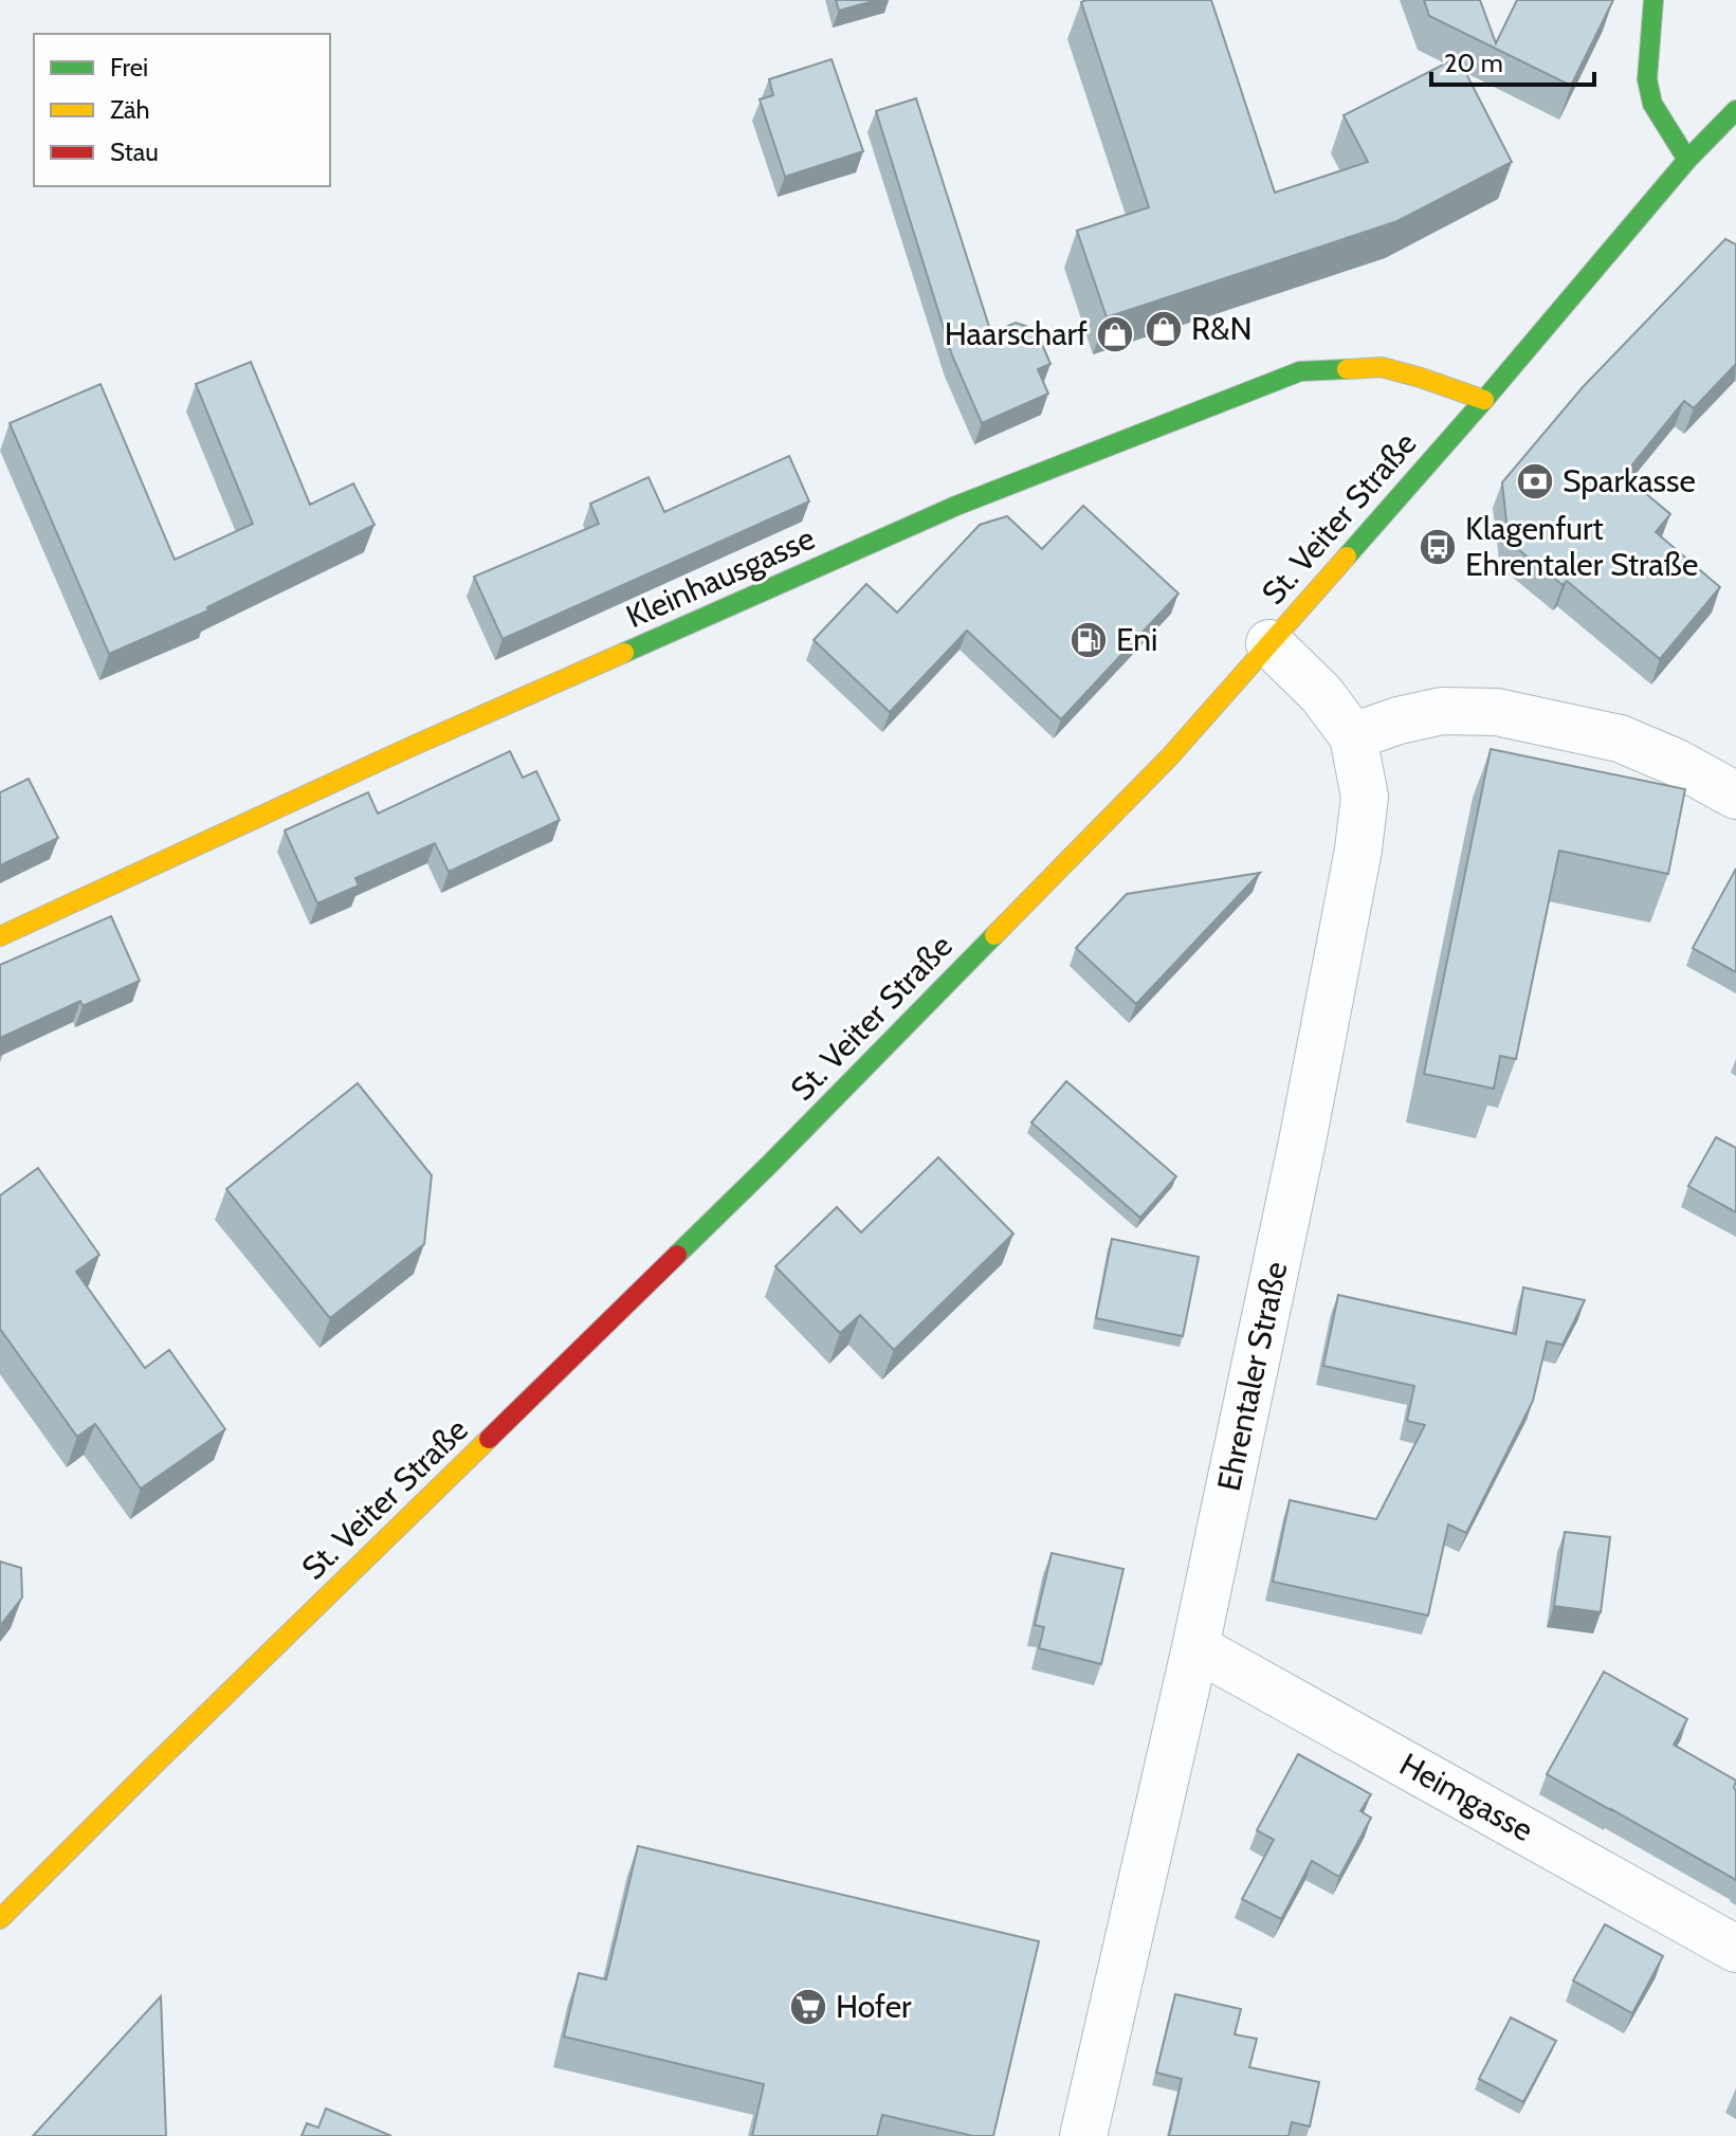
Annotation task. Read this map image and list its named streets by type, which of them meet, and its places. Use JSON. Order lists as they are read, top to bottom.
{
  "streets": {
    "main road": ["St. Veiter Straße", "Kleinhausgasse"],
    "street": ["Ehrentaler Straße", "Heimgasse"]
  },
  "crossings": [
    ["St. Veiter Straße", "Kleinhausgasse"],
    ["St. Veiter Straße", "Ehrentaler Straße"],
    ["Ehrentaler Straße", "Heimgasse"]
  ],
  "places": {
    "shop": ["R&N", "Haarscharf"],
    "bank": ["Sparkasse"],
    "bus stop": ["Klagenfurt Ehrentaler Straße"],
    "fuel station": ["Eni"],
    "supermarket": ["Hofer"]
  },
  "legend": ["Frei", "Zäh", "Stau"],
  "scale_bar": "20 m"
}
